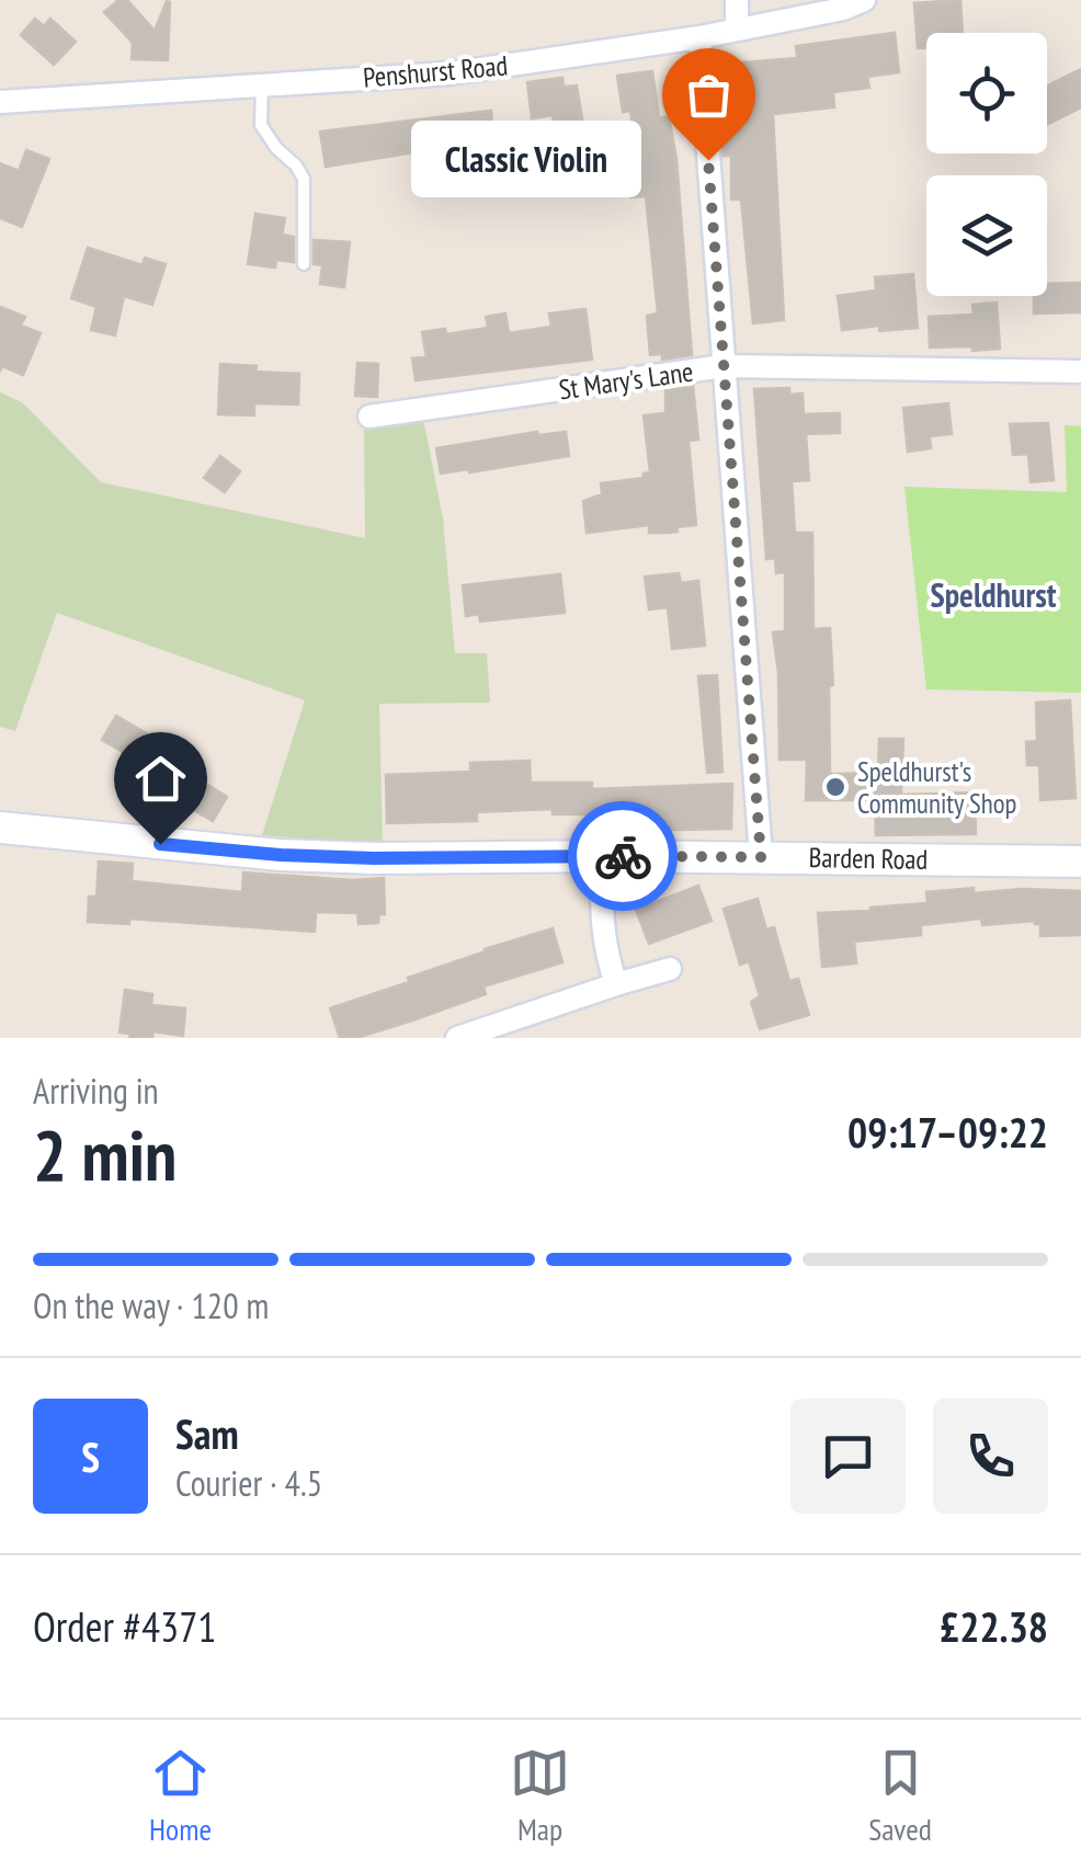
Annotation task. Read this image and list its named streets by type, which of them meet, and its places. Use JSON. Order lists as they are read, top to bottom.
{
  "streets": {
    "street": ["Penshurst Road", "St Mary's Lane", "Barden Road"]
  },
  "districts": ["Speldhurst"],
  "places": ["Classic Violin", "Speldhurst's Community Shop"],
  "page": {
    "bubble": "Classic Violin",
    "heading": ["2 min", "Arriving in", "09:17–09:22"],
    "panel": [
      "Sam",
      "Courier · 4.5",
      "Order #4371",
      "£22.38"
    ],
    "bar": "On the way · 120 m",
    "round": "S",
    "tabs": ["Home", "Map", "Saved"]
  }
}
